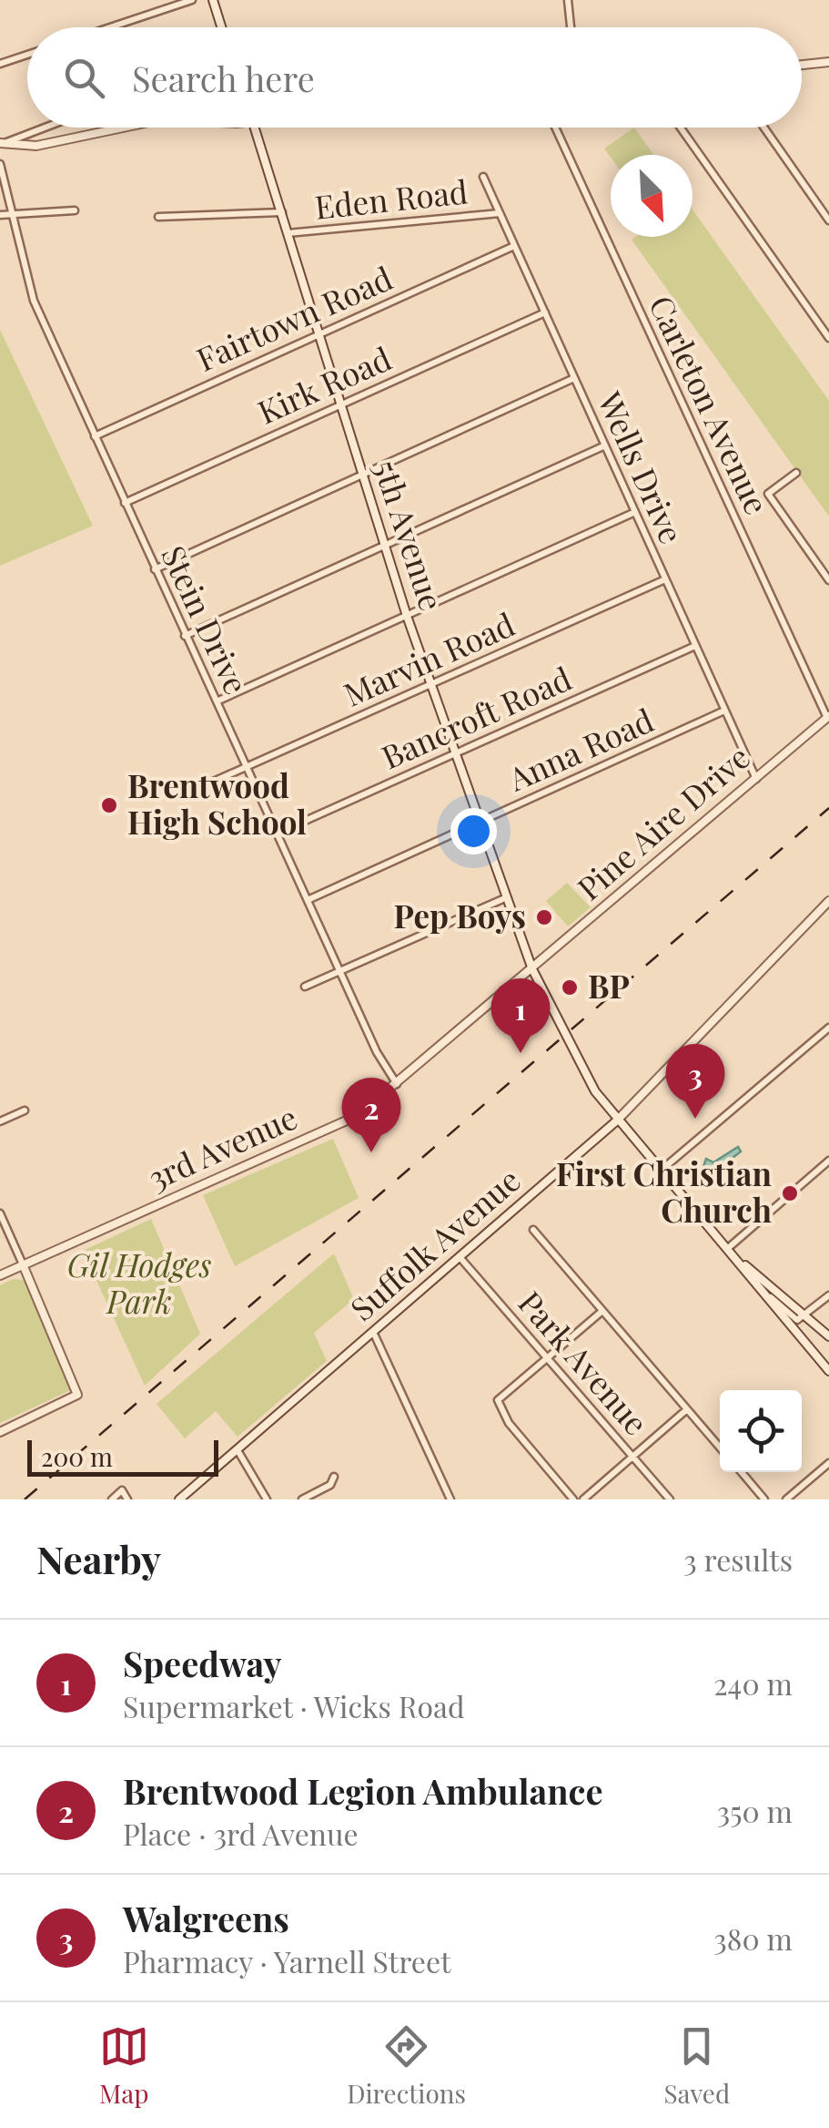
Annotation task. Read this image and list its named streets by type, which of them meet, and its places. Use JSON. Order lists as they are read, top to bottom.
{
  "streets": {
    "main road": [
      "5th Avenue",
      "Pine Aire Drive",
      "3rd Avenue",
      "Suffolk Avenue"
    ],
    "street": [
      "Eden Road",
      "Fairtown Road",
      "Kirk Road",
      "Carleton Avenue",
      "Wells Drive",
      "Stein Drive",
      "Marvin Road",
      "Bancroft Road",
      "Anna Road",
      "Park Avenue"
    ]
  },
  "crossings": [
    ["Eden Road", "Wells Drive"],
    ["Eden Road", "5th Avenue"],
    ["Fairtown Road", "Wells Drive"],
    ["Fairtown Road", "5th Avenue"],
    ["Fairtown Road", "Stein Drive"],
    ["Kirk Road", "Wells Drive"],
    ["Kirk Road", "5th Avenue"],
    ["Kirk Road", "Stein Drive"],
    ["Carleton Avenue", "Pine Aire Drive"],
    ["Wells Drive", "Marvin Road"],
    ["Wells Drive", "Bancroft Road"],
    ["Wells Drive", "Anna Road"],
    ["Wells Drive", "Pine Aire Drive"],
    ["5th Avenue", "Marvin Road"],
    ["5th Avenue", "Bancroft Road"],
    ["5th Avenue", "Anna Road"],
    ["5th Avenue", "Pine Aire Drive"],
    ["5th Avenue", "3rd Avenue"],
    ["5th Avenue", "Suffolk Avenue"],
    ["Stein Drive", "Marvin Road"],
    ["Stein Drive", "Bancroft Road"],
    ["Stein Drive", "Anna Road"],
    ["Stein Drive", "3rd Avenue"],
    ["Pine Aire Drive", "3rd Avenue"],
    ["Suffolk Avenue", "Park Avenue"]
  ],
  "parks": ["Gil Hodges Park"],
  "places": [
    "Brentwood High School",
    "Pep Boys",
    "BP",
    "First Christian Church"
  ],
  "scale_bar": "200 m",
  "north": "bottom right",
  "page": {
    "search": "Search here",
    "pins": ["1", "3", "2"],
    "scale": "200 m",
    "heading": ["Nearby", "3 results"],
    "list": [
      {
        "mark": "1",
        "name": "Speedway",
        "note": "Supermarket · Wicks Road",
        "value": "240 m"
      },
      {
        "mark": "2",
        "name": "Brentwood Legion Ambulance",
        "note": "Place · 3rd Avenue",
        "value": "350 m"
      },
      {
        "mark": "3",
        "name": "Walgreens",
        "note": "Pharmacy · Yarnell Street",
        "value": "380 m"
      }
    ],
    "nav": ["Map", "Directions", "Saved"]
  }
}
